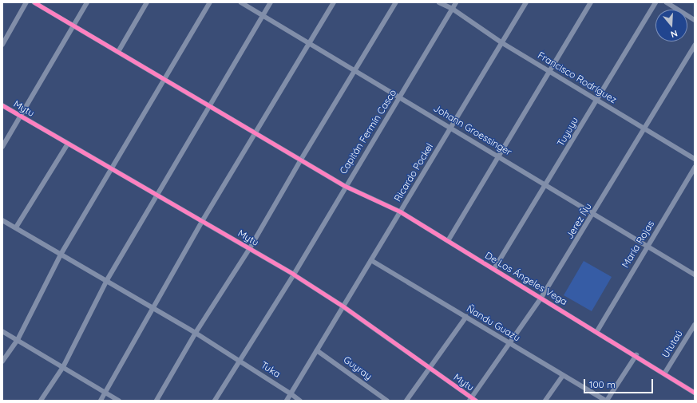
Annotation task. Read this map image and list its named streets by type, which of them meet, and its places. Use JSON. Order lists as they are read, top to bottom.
{
  "streets": {
    "street": [
      "Francisco Rodríguez",
      "Mytu",
      "Johann Groessinger",
      "Capitán Fermín Casco",
      "Tuyuyu",
      "Ricardo Pockel",
      "Jerez Ñu",
      "María Rojas",
      "De Los Ángeles Vega",
      "Ñandu Guazu",
      "Ututaú",
      "Guyray",
      "Tuka"
    ]
  },
  "crossings": [
    ["Francisco Rodríguez", "Capitán Fermín Casco"],
    ["Francisco Rodríguez", "Tuyuyu"],
    ["Francisco Rodríguez", "Ricardo Pockel"],
    ["Francisco Rodríguez", "Jerez Ñu"],
    ["Mytu", "Capitán Fermín Casco"],
    ["Mytu", "Ricardo Pockel"],
    ["Mytu", "Jerez Ñu"],
    ["Johann Groessinger", "Capitán Fermín Casco"],
    ["Johann Groessinger", "Tuyuyu"],
    ["Johann Groessinger", "Ricardo Pockel"],
    ["Johann Groessinger", "Jerez Ñu"],
    ["Johann Groessinger", "María Rojas"],
    ["Capitán Fermín Casco", "De Los Ángeles Vega"],
    ["Capitán Fermín Casco", "Tuka"],
    ["Tuyuyu", "De Los Ángeles Vega"],
    ["Ricardo Pockel", "De Los Ángeles Vega"],
    ["Ricardo Pockel", "Ñandu Guazu"],
    ["Ricardo Pockel", "Guyray"],
    ["Ricardo Pockel", "Tuka"],
    ["Jerez Ñu", "De Los Ángeles Vega"],
    ["Jerez Ñu", "Ñandu Guazu"],
    ["María Rojas", "De Los Ángeles Vega"],
    ["De Los Ángeles Vega", "Ututaú"]
  ],
  "scale_bar": "100 m",
  "north": "bottom"
}
